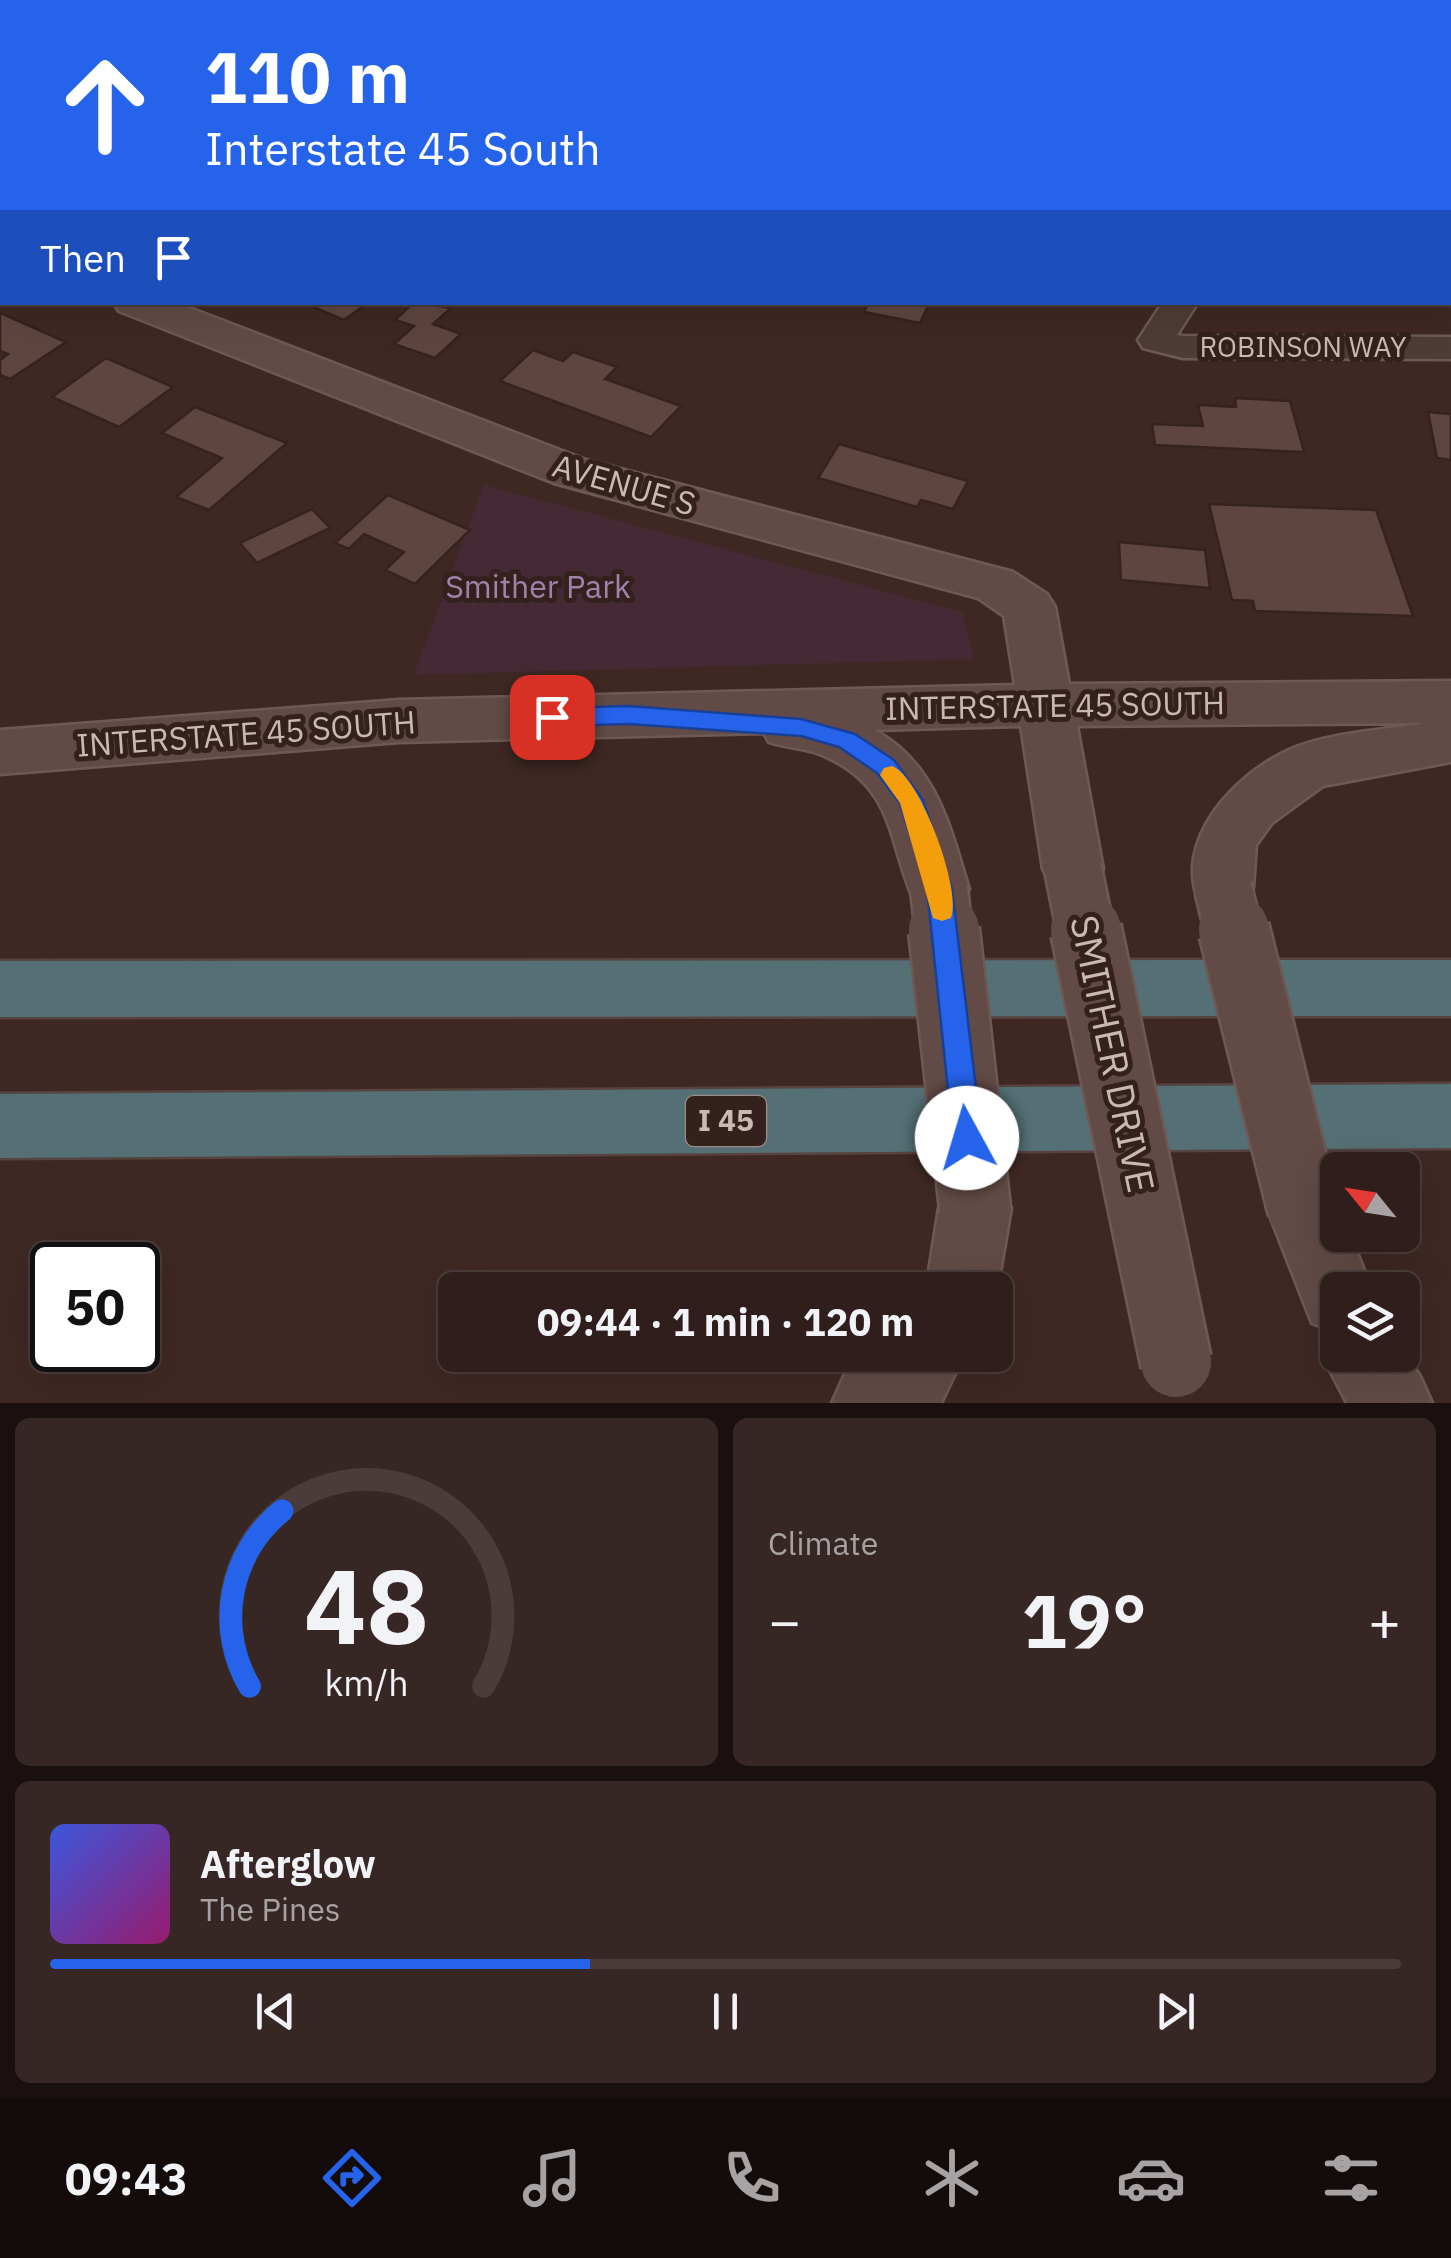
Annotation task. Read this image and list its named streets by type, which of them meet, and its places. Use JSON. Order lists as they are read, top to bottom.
{
  "streets": {
    "highway": ["I 45"],
    "main road": ["AVENUE S", "INTERSTATE 45 SOUTH", "SMITHER DRIVE"],
    "street": ["ROBINSON WAY"]
  },
  "crossings": [
    ["AVENUE S", "INTERSTATE 45 SOUTH"],
    ["AVENUE S", "SMITHER DRIVE"],
    ["INTERSTATE 45 SOUTH", "SMITHER DRIVE"]
  ],
  "parks": ["Smither Park"],
  "north": "top left",
  "page": {
    "turn": ["110 m", "Interstate 45 South"],
    "then": "Then",
    "limit": "50",
    "trip": "09:44 · 1 min · 120 m",
    "tile": "Climate",
    "heat": ["−", "19°", "+"],
    "song": ["Afterglow", "The Pines"],
    "tabs": "09:43",
    "gauge": ["48", "km/h"]
  }
}
